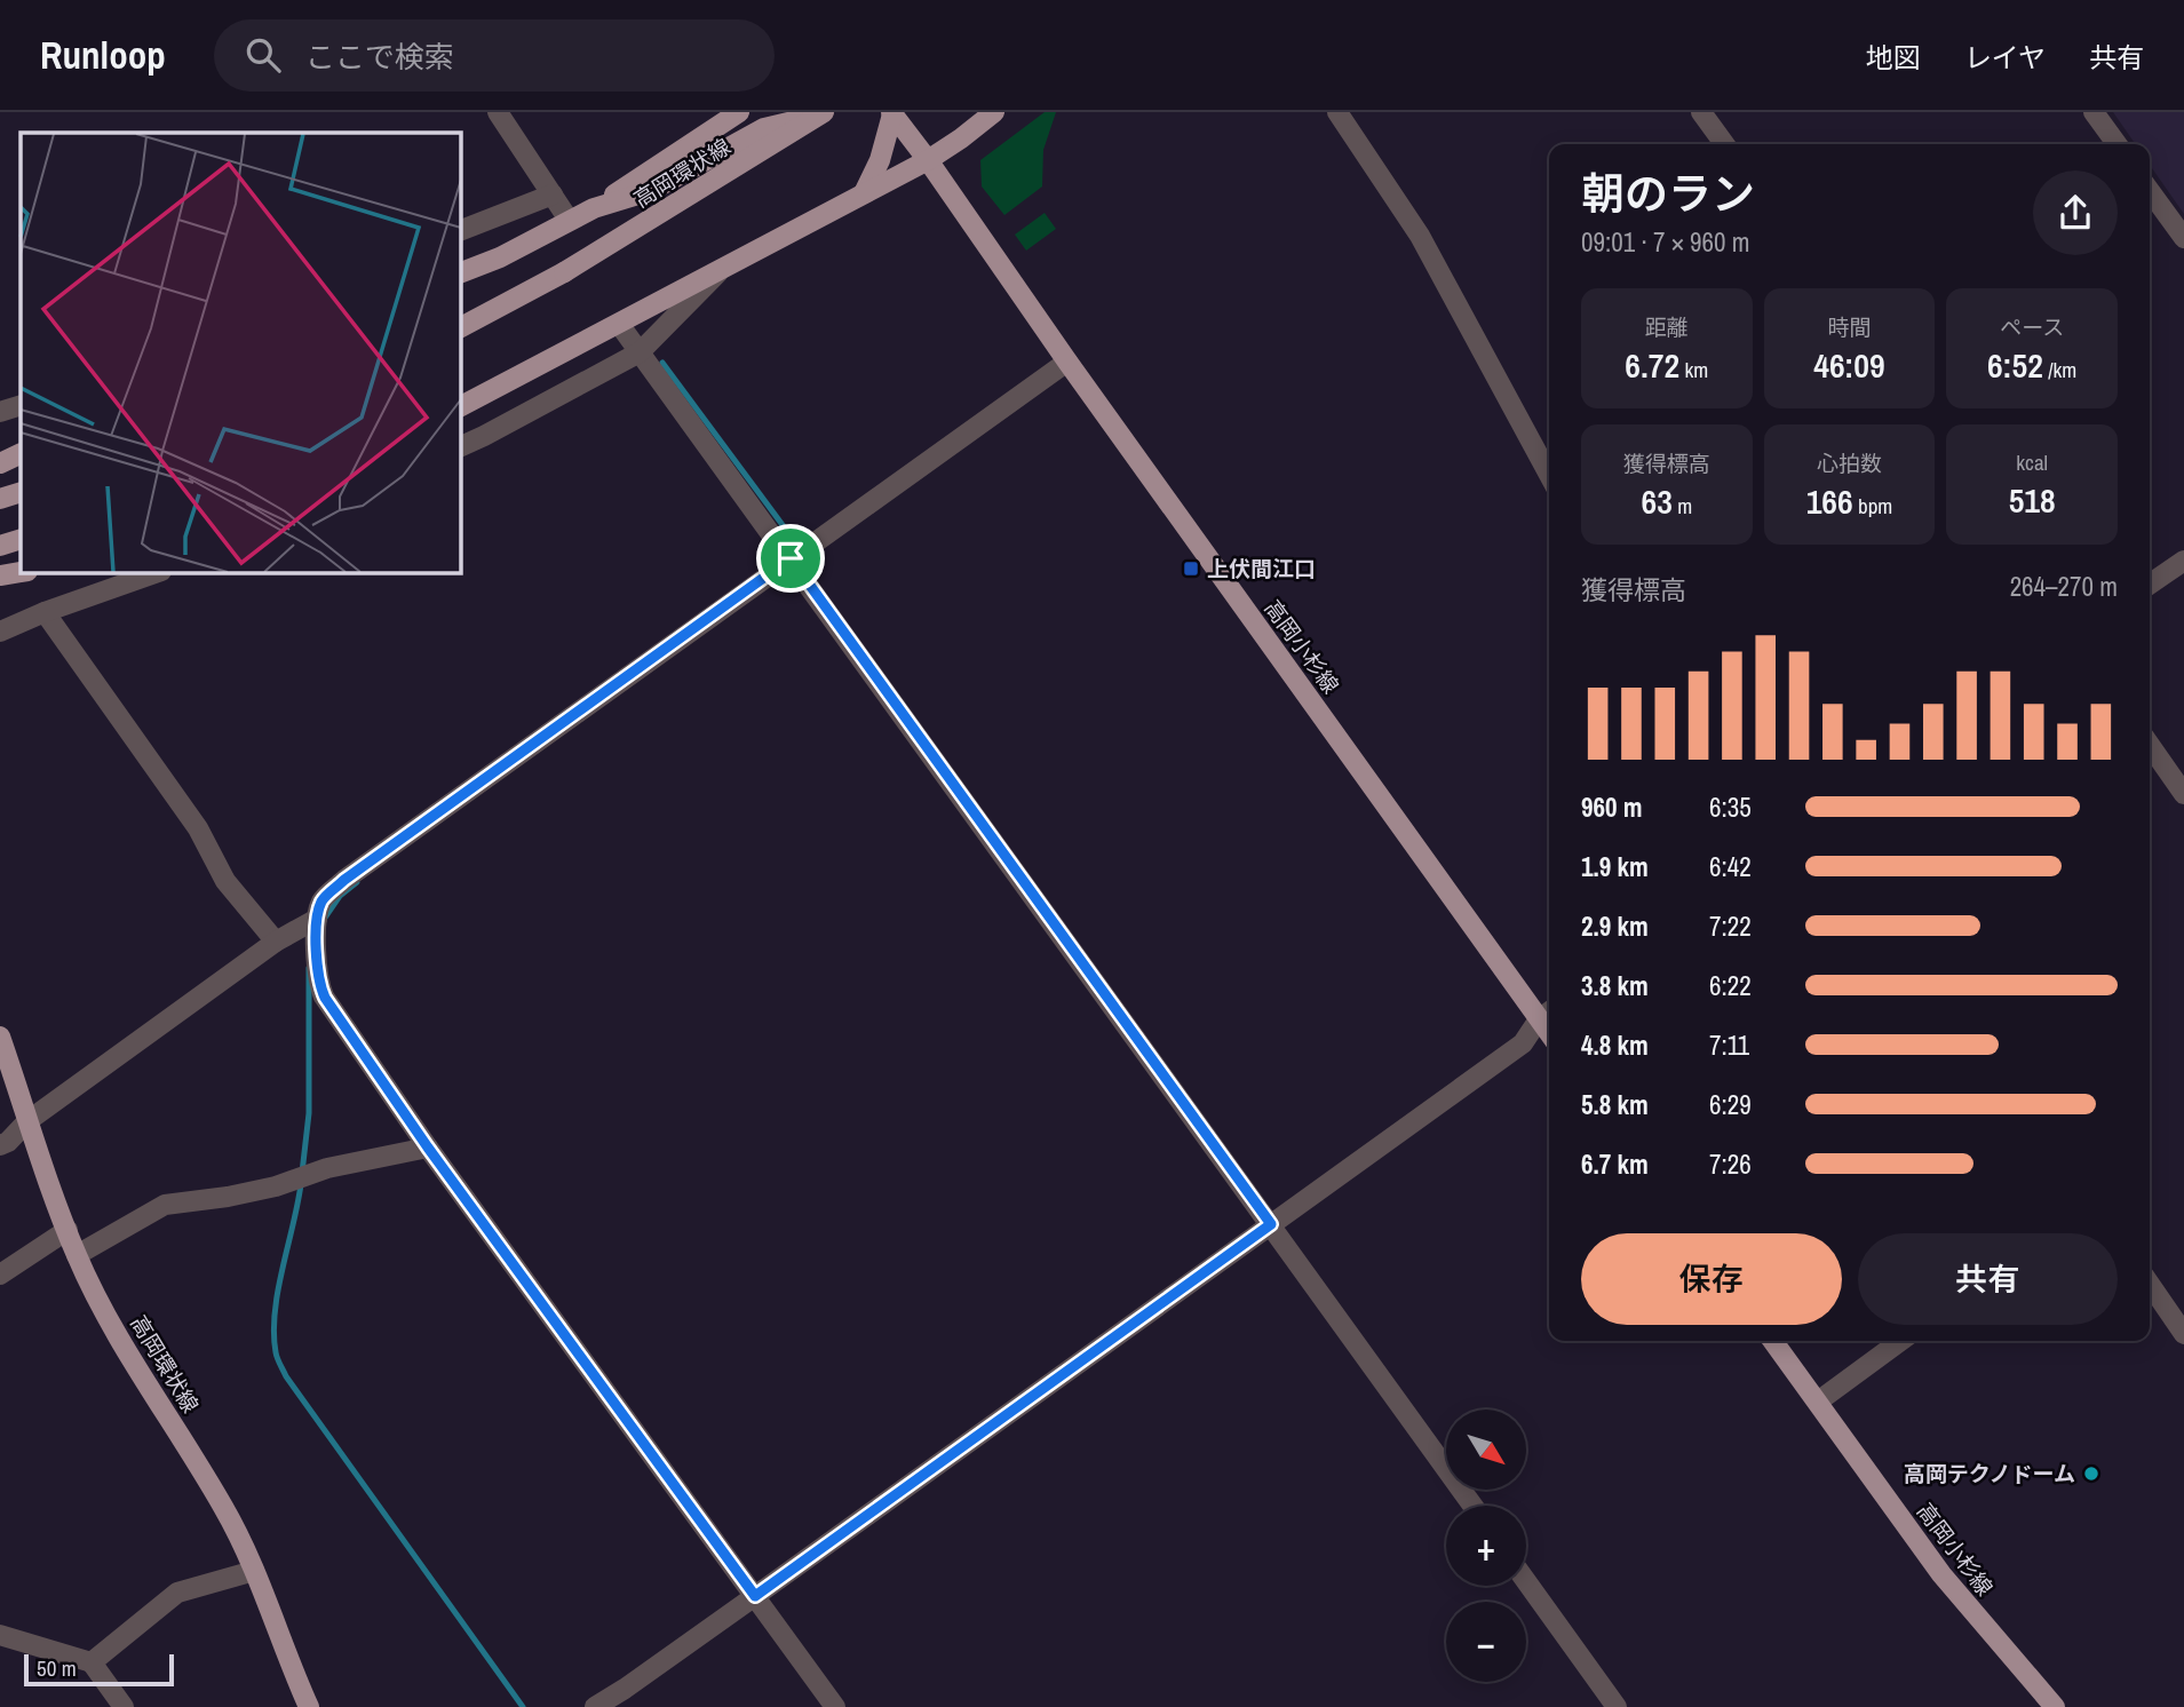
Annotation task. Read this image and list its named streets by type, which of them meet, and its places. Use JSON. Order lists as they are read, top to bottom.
{
  "streets": {
    "main road": ["高岡環状線", "高岡小杉線"]
  },
  "places": {
    "transit": ["上伏間江口"],
    "other": ["高岡テクノドーム"]
  },
  "scale_bar": "50 m",
  "north": "bottom right",
  "page": {
    "header": "Runloop",
    "search": "ここで検索",
    "nav": ["地図", "レイヤ", "共有"],
    "heading": ["朝のラン", "09:01 · 7 × 960 m"],
    "stats": [
      ["距離", "6.72 km"],
      ["時間", "46:09"],
      ["ペース", "6:52 /km"],
      ["獲得標高", "63 m"],
      ["心拍数", "166 bpm"],
      ["kcal", "518"]
    ],
    "chart": ["獲得標高", "264–270 m"],
    "list": [
      {
        "name": "960 m",
        "note": "6:35"
      },
      {
        "name": "1.9 km",
        "note": "6:42"
      },
      {
        "name": "2.9 km",
        "note": "7:22"
      },
      {
        "name": "3.8 km",
        "note": "6:22"
      },
      {
        "name": "4.8 km",
        "note": "7:11"
      },
      {
        "name": "5.8 km",
        "note": "6:29"
      },
      {
        "name": "6.7 km",
        "note": "7:26"
      }
    ],
    "buttons": ["保存", "共有"],
    "map_buttons": ["+", "−"],
    "scale": "50 m"
  }
}
